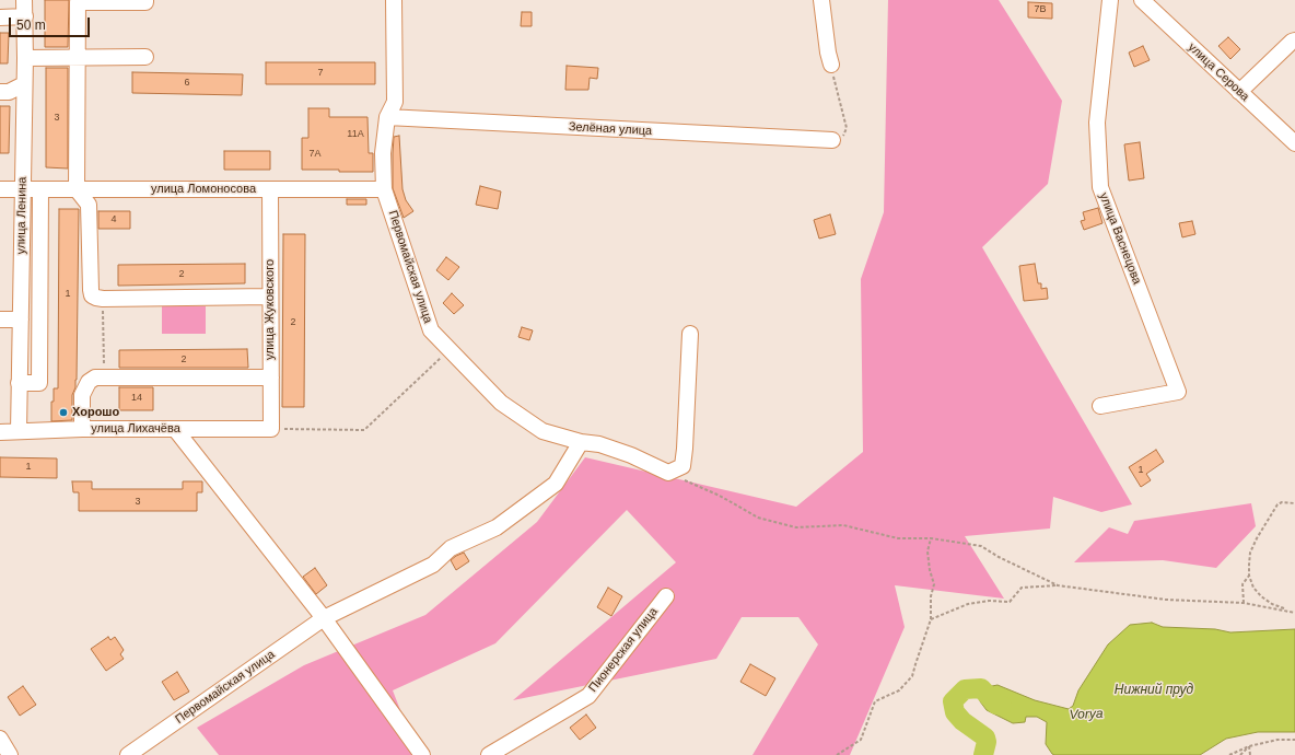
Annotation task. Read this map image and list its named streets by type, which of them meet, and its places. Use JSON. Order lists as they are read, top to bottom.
{
  "streets": {
    "street": [
      "улица Серова",
      "Зелёная улица",
      "улица Ломоносова",
      "улица Ленина",
      "улица Васнецова",
      "Первомайская улица",
      "улица Жуковского",
      "улица Лихачёва",
      "Пионерская улица"
    ]
  },
  "crossings": [
    ["Зелёная улица", "Первомайская улица"],
    ["улица Ломоносова", "улица Ленина"],
    ["улица Ломоносова", "Первомайская улица"],
    ["улица Ломоносова", "улица Жуковского"],
    ["улица Ленина", "улица Лихачёва"],
    ["улица Жуковского", "улица Лихачёва"]
  ],
  "water": ["Нижний пруд", "Vorya"],
  "places": ["Хорошо"],
  "house_numbers": [
    "7В",
    "7",
    "6",
    "3",
    "11А",
    "7А",
    "4",
    "2",
    "1",
    "2",
    "2",
    "14",
    "1",
    "1",
    "3"
  ],
  "scale_bar": "50 m"
}
